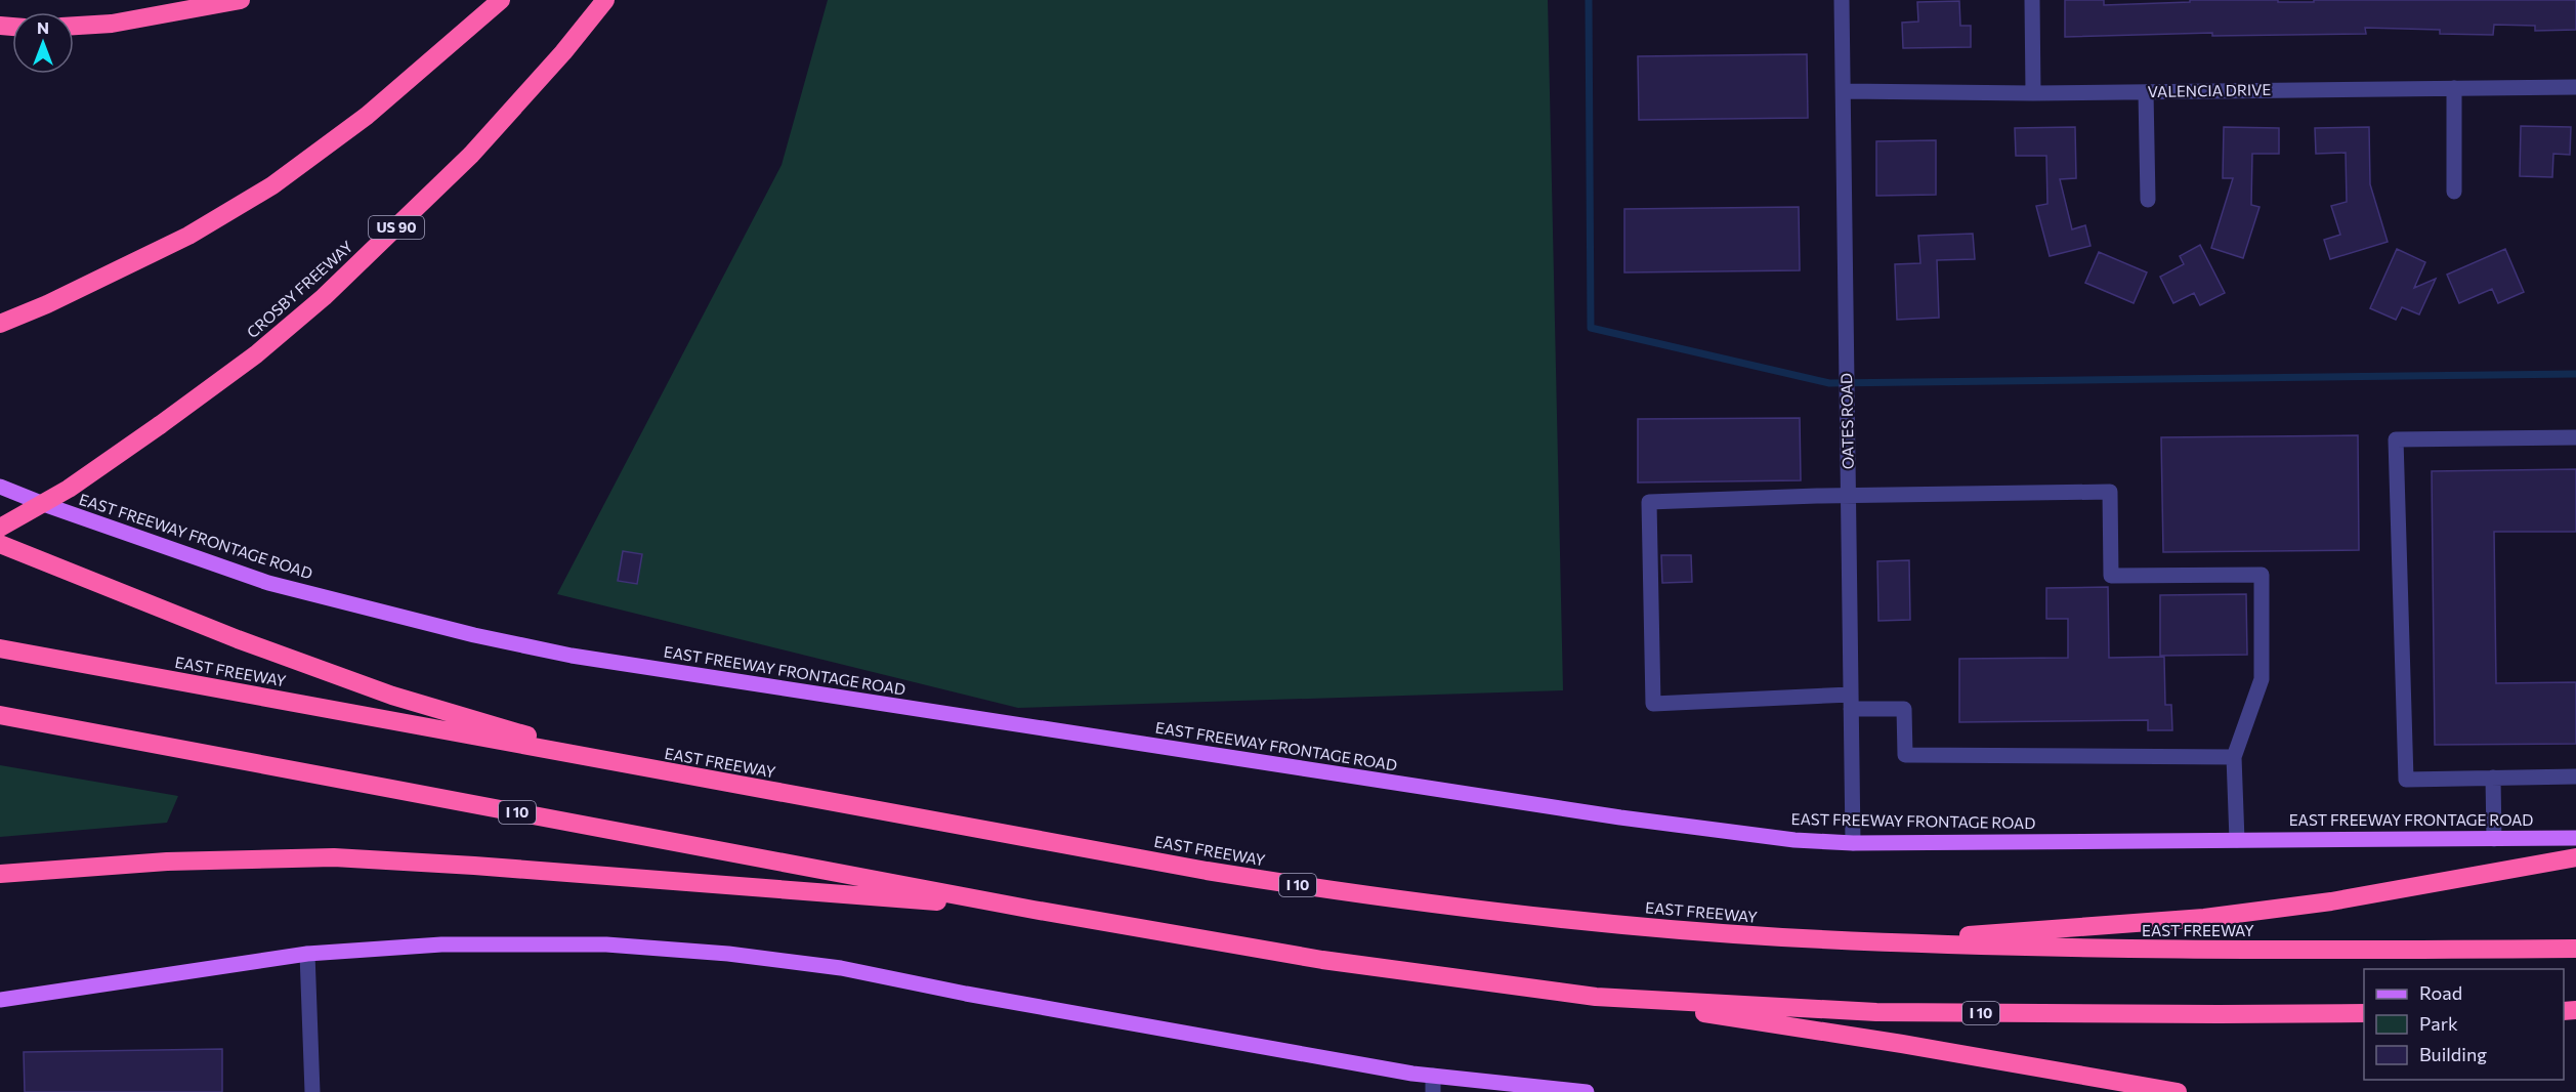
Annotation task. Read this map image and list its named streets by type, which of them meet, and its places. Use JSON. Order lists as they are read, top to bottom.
{
  "streets": {
    "highway": [
      "US 90",
      "CROSBY FREEWAY",
      "EAST FREEWAY",
      "I 10"
    ],
    "main road": ["EAST FREEWAY FRONTAGE ROAD"],
    "street": ["VALENCIA DRIVE", "OATES ROAD"]
  },
  "crossings": [
    ["VALENCIA DRIVE", "OATES ROAD"],
    ["OATES ROAD", "EAST FREEWAY FRONTAGE ROAD"]
  ],
  "legend": ["Road", "Park", "Building"],
  "north": "top"
}
